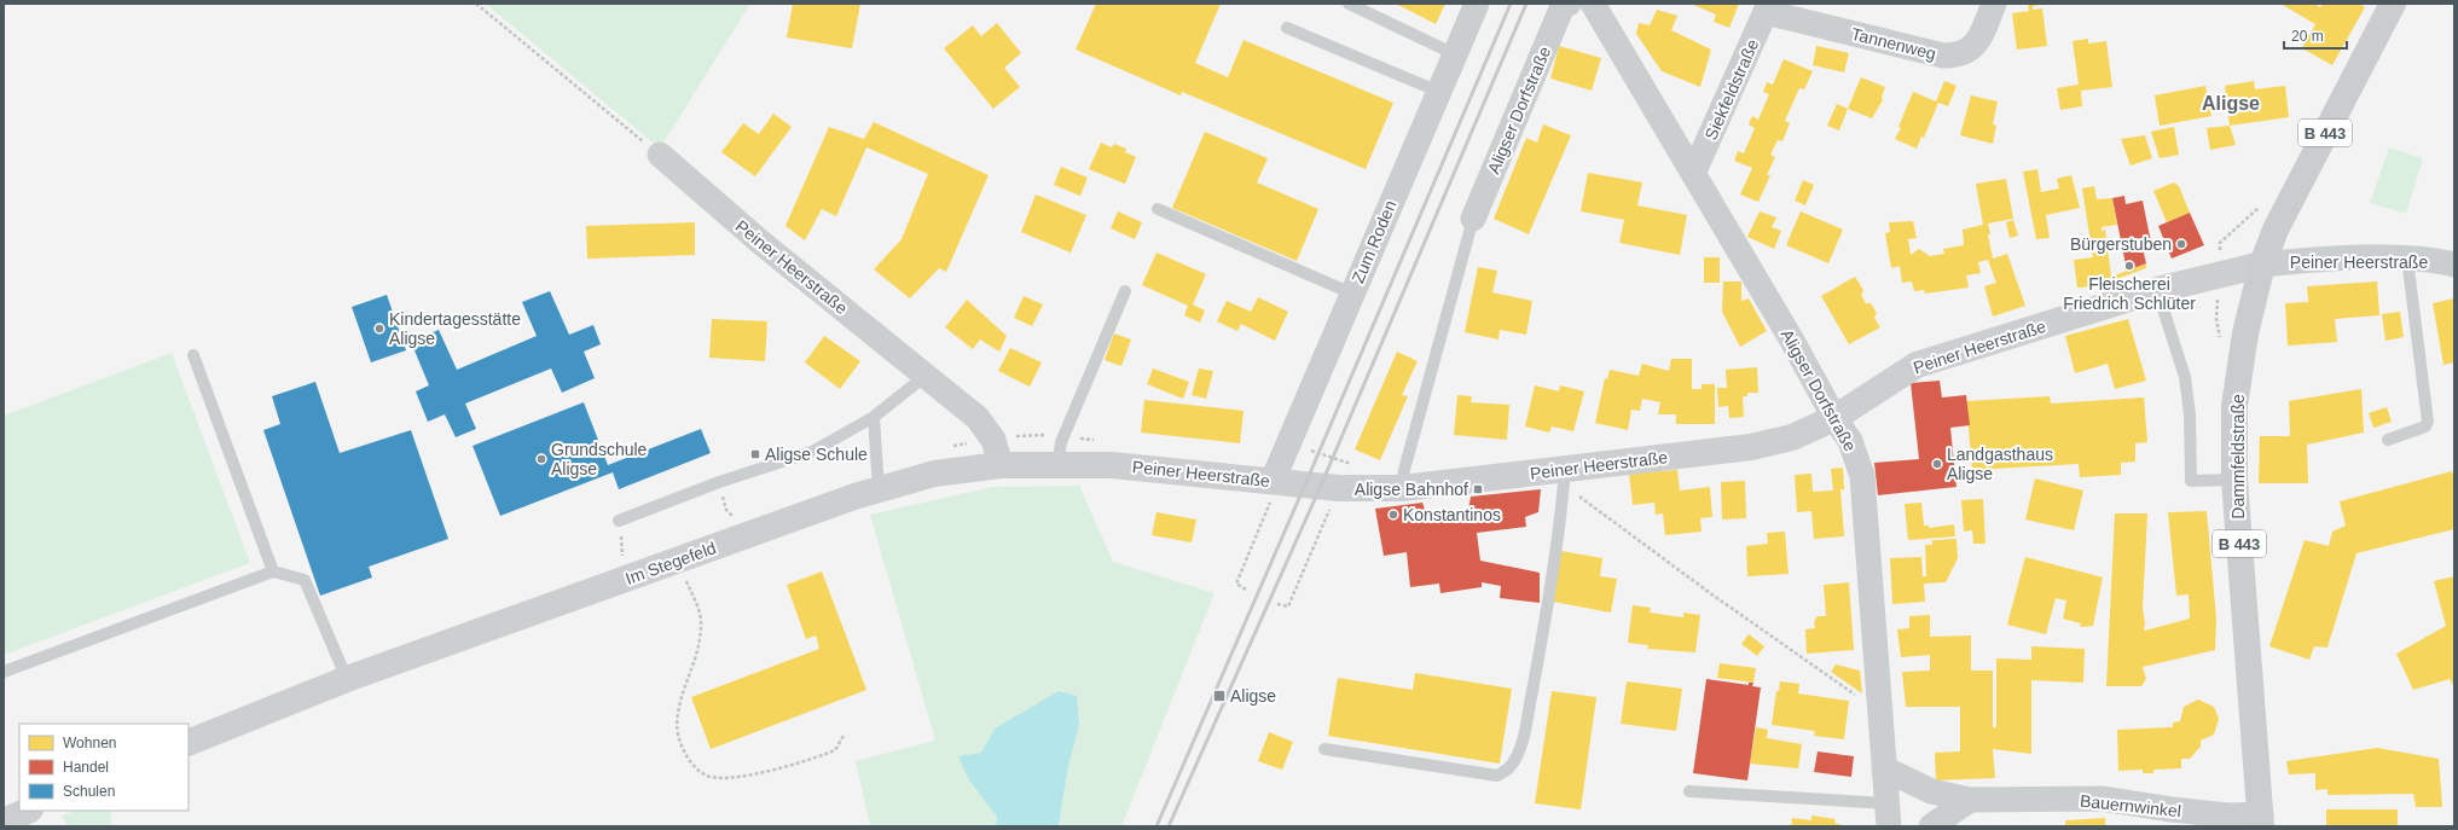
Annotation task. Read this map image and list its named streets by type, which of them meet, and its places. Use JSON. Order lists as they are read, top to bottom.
{
  "streets": {
    "main road": ["B 443", "Dammfeldstraße"],
    "street": [
      "Tannenweg",
      "Siekfeldstraße",
      "Aligser Dorfstraße",
      "Zum Roden",
      "Peiner Heerstraße",
      "Im Stegefeld",
      "Bauernwinkel"
    ]
  },
  "crossings": [
    ["Tannenweg", "Siekfeldstraße"],
    ["Siekfeldstraße", "Aligser Dorfstraße"],
    ["Aligser Dorfstraße", "Peiner Heerstraße"],
    ["Aligser Dorfstraße", "Bauernwinkel"],
    ["Zum Roden", "Peiner Heerstraße"],
    ["Peiner Heerstraße", "Dammfeldstraße"],
    ["Peiner Heerstraße", "Im Stegefeld"],
    ["Dammfeldstraße", "Bauernwinkel"]
  ],
  "districts": ["Aligse"],
  "places": {
    "other": [
      "Bürgerstuben",
      "Fleischerei Friedrich Schlüter",
      "Kindertagesstätte Aligse",
      "Grundschule Aligse",
      "Landgasthaus Aligse",
      "Konstantinos"
    ],
    "transit": ["Aligse Schule", "Aligse Bahnhof", "Aligse"]
  },
  "legend": ["Wohnen", "Handel", "Schulen"],
  "scale_bar": "20 m"
}
